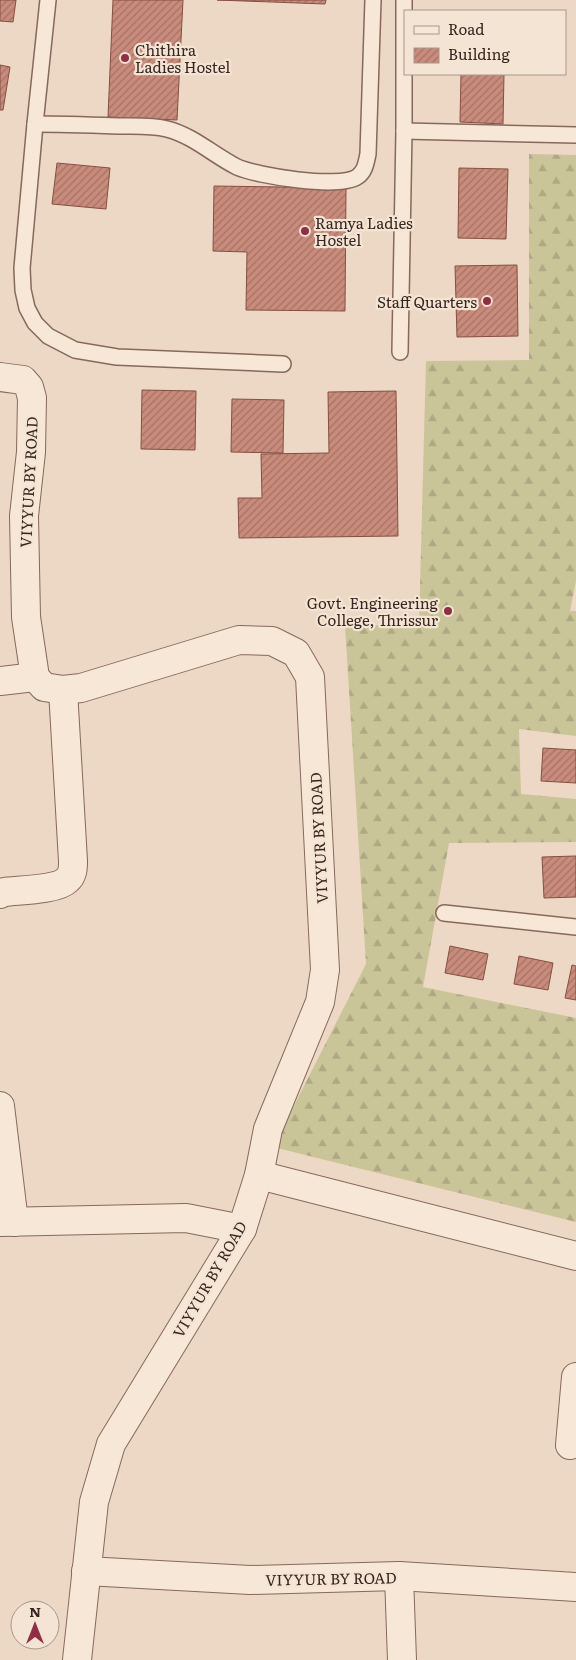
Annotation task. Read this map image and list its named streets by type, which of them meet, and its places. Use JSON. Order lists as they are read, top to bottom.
{
  "streets": {
    "street": ["VIYYUR BY ROAD"]
  },
  "places": [
    "Chithira Ladies Hostel",
    "Ramya Ladies Hostel",
    "Staff Quarters",
    "Govt. Engineering College, Thrissur"
  ],
  "legend": ["Road", "Building"],
  "north": "top"
}
